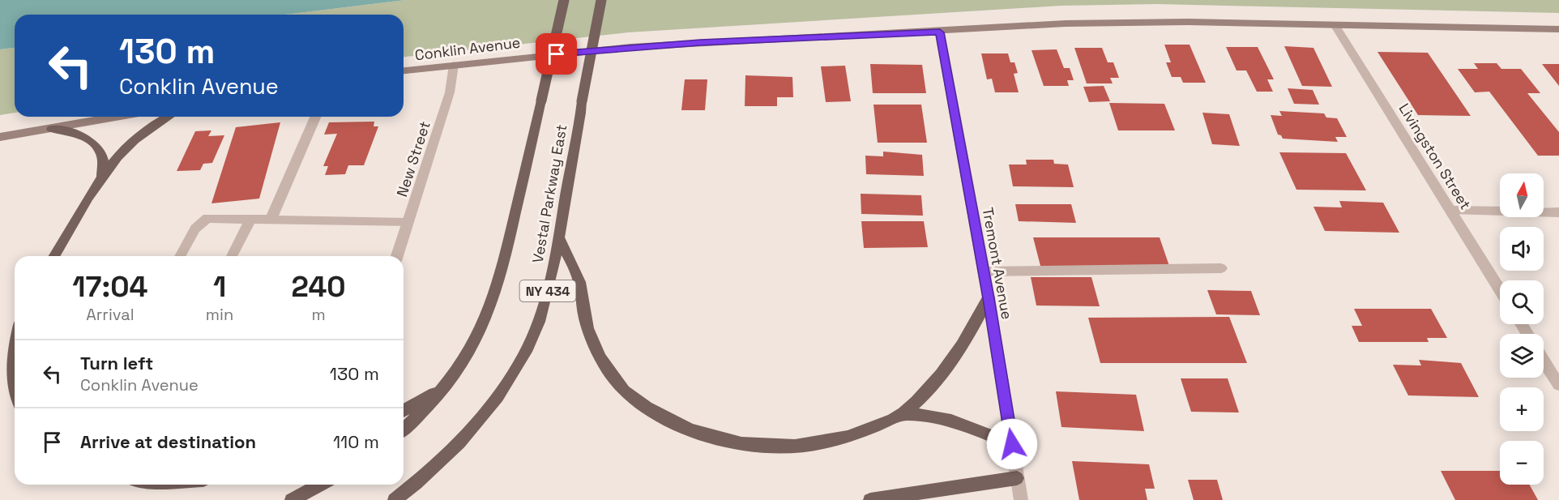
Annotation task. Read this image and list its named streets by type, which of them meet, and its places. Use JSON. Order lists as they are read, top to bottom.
{
  "streets": {
    "main road": ["Conklin Avenue", "Vestal Parkway East", "NY 434"],
    "street": ["Livingston Street", "New Street", "Tremont Avenue"]
  },
  "crossings": [
    ["Conklin Avenue", "Livingston Street"],
    ["Conklin Avenue", "New Street"],
    ["Conklin Avenue", "Tremont Avenue"]
  ],
  "north": "top",
  "page": {
    "turn": ["130 m", "Conklin Avenue"],
    "map_buttons": ["+", "−"],
    "eta": [
      "17:04",
      "Arrival",
      "1",
      "min",
      "240",
      "m"
    ],
    "list": [
      {
        "name": "Turn left",
        "note": "Conklin Avenue",
        "value": "130 m"
      },
      {
        "name": "Arrive at destination",
        "value": "110 m"
      }
    ]
  }
}
